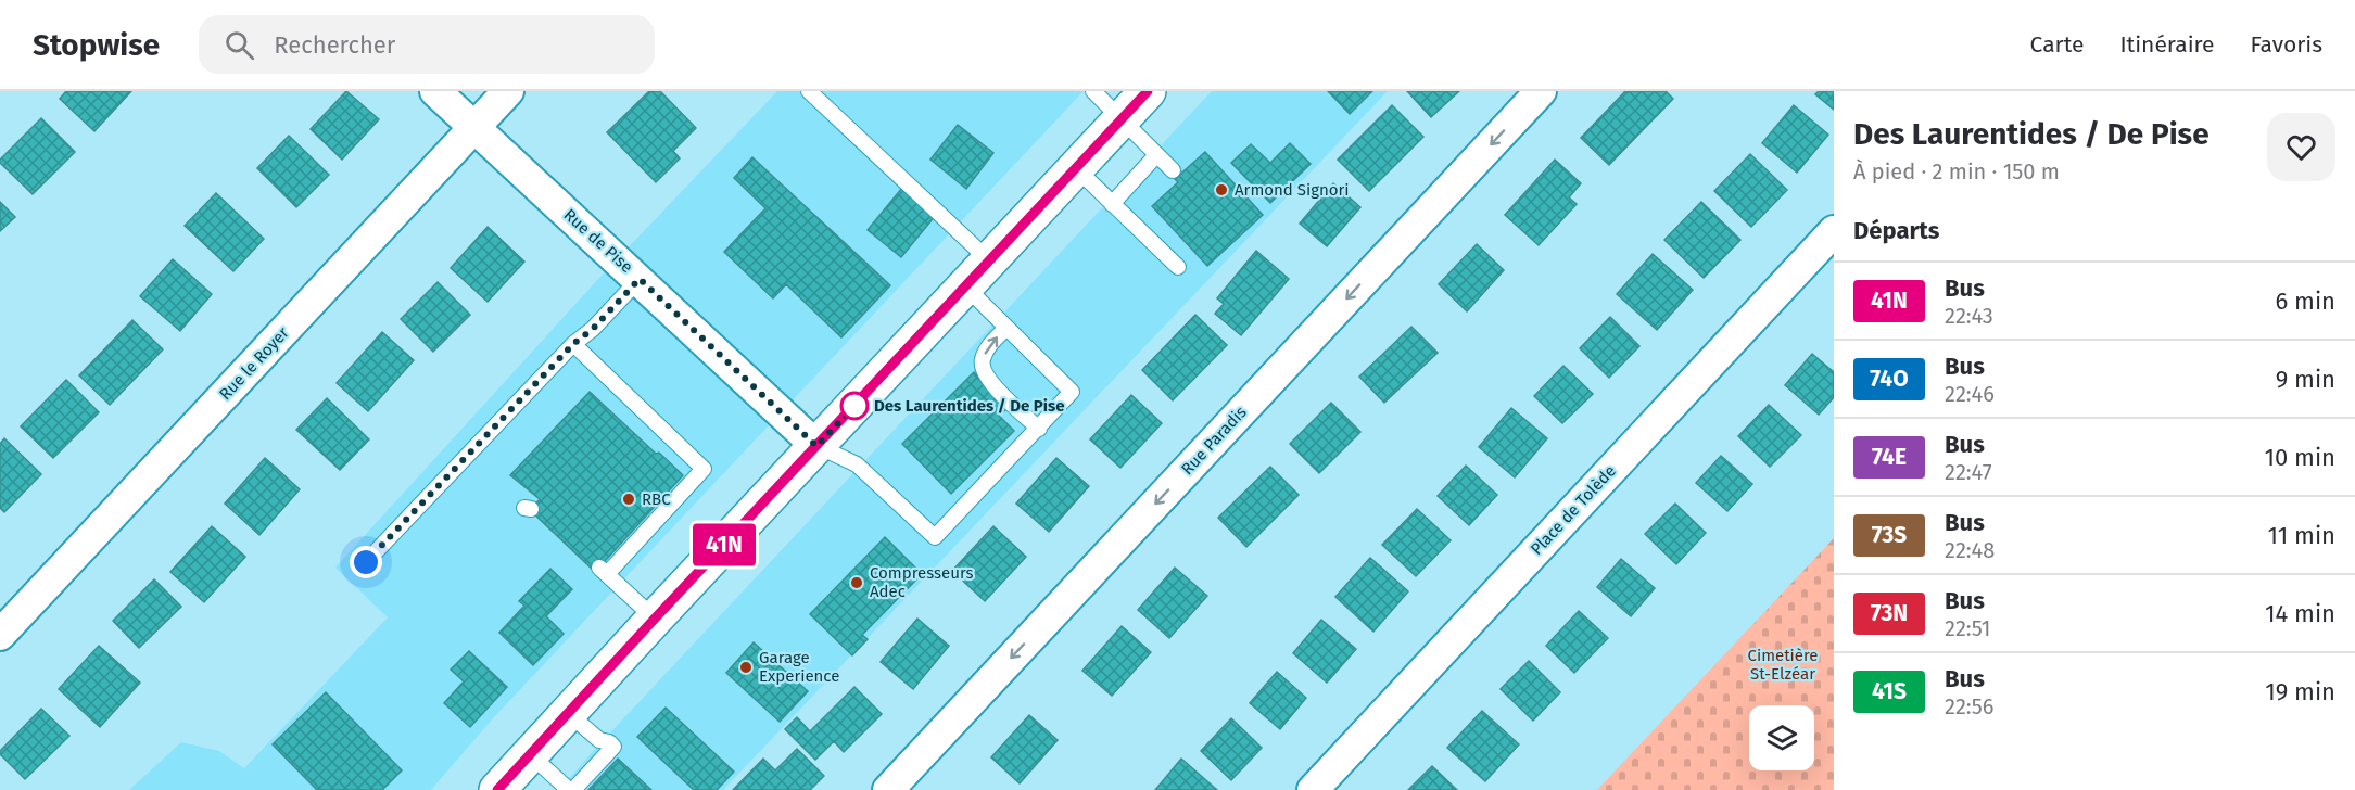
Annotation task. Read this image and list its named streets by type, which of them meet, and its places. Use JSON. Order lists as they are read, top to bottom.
{
  "streets": {
    "street": [
      "Rue de Pise",
      "Rue le Royer",
      "Rue Paradis",
      "Place de Tolède"
    ]
  },
  "crossings": [
    ["Rue de Pise", "Rue le Royer"]
  ],
  "one_way": ["Rue Paradis"],
  "parks": ["Cimetière St-Elzéar"],
  "places": [
    "Armond Signori",
    "Des Laurentides / De Pise",
    "RBC",
    "Compresseurs Adec",
    "Garage Experience"
  ],
  "lines": ["bus line 41N"],
  "page": {
    "header": "Stopwise",
    "search": "Rechercher",
    "nav": ["Carte", "Itinéraire", "Favoris"],
    "on_map": "41N",
    "heading": [
      ["Des Laurentides / De Pise", "À pied · 2 min · 150 m"],
      "Départs"
    ],
    "list": [
      {
        "mark": "41N",
        "name": "Bus",
        "note": "22:43",
        "value": "6 min"
      },
      {
        "mark": "74O",
        "name": "Bus",
        "note": "22:46",
        "value": "9 min"
      },
      {
        "mark": "74E",
        "name": "Bus",
        "note": "22:47",
        "value": "10 min"
      },
      {
        "mark": "73S",
        "name": "Bus",
        "note": "22:48",
        "value": "11 min"
      },
      {
        "mark": "73N",
        "name": "Bus",
        "note": "22:51",
        "value": "14 min"
      },
      {
        "mark": "41S",
        "name": "Bus",
        "note": "22:56",
        "value": "19 min"
      }
    ]
  }
}
